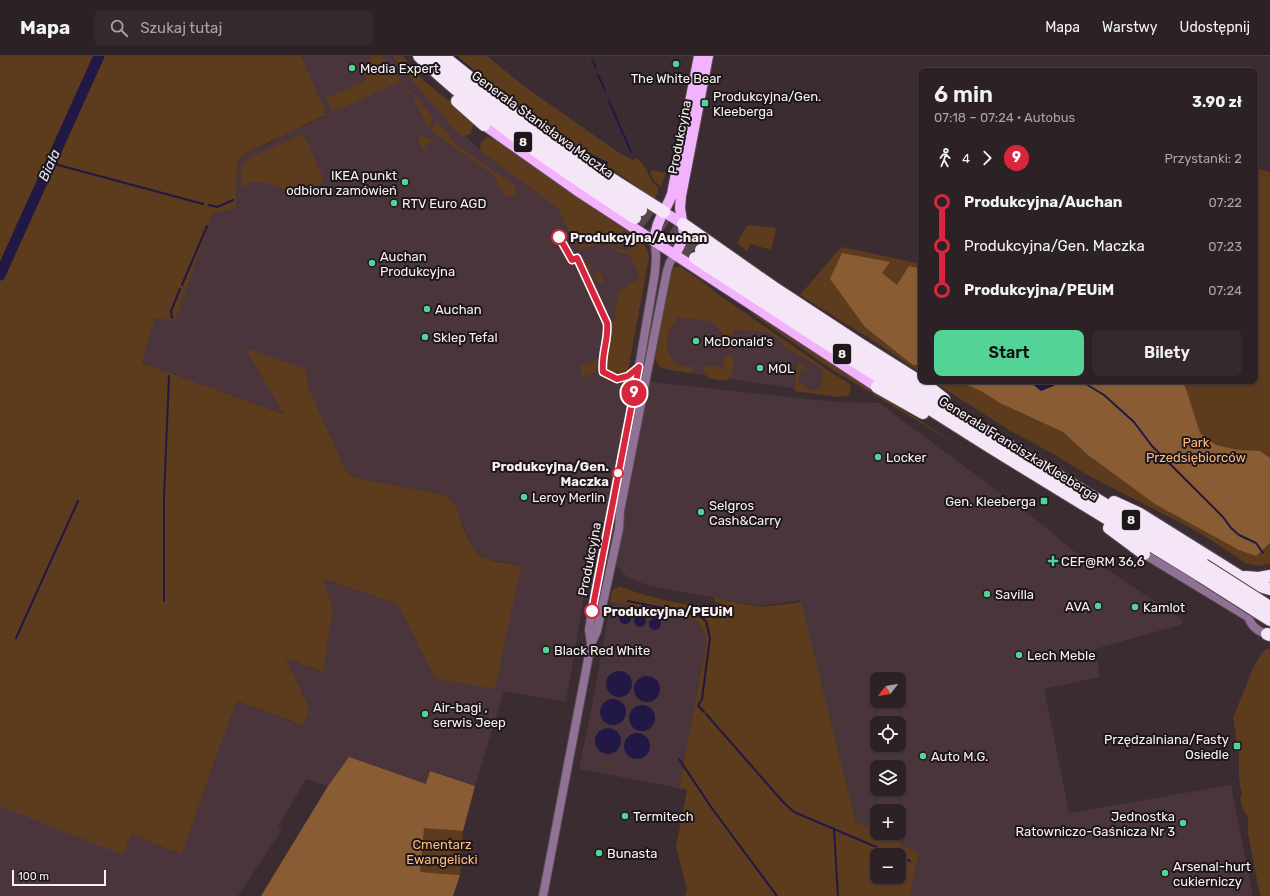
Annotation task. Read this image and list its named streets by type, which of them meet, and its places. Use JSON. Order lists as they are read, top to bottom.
{
  "streets": {
    "highway": ["Generała Stanisława Maczka", "8", "Generała Franciszka Kleeberga"],
    "main road": ["Produkcyjna"]
  },
  "water": ["Biała"],
  "parks": ["Park Przedsiębiorców", "Cmentarz Ewangelicki"],
  "places": {
    "other": [
      "The White Bear",
      "Media Expert",
      "IKEA punkt odbioru zamówień",
      "RTV Euro AGD",
      "Produkcyjna/Auchan",
      "Auchan Produkcyjna",
      "Auchan",
      "Sklep Tefal",
      "McDonald's",
      "MOL",
      "Locker",
      "Produkcyjna/Gen. Maczka",
      "Leroy Merlin",
      "Selgros Cash&Carry",
      "Savilla",
      "AVA",
      "Kamlot",
      "Produkcyjna/PEUiM",
      "Black Red White",
      "Lech Meble",
      "Air-bagi , serwis Jeep",
      "Auto M.G.",
      "Termitech",
      "Jednostka Ratowniczo-Gaśnicza Nr 3",
      "Bunasta",
      "Arsenal-hurt cukierniczy"
    ],
    "transit": ["Produkcyjna/Gen. Kleeberga", "Gen. Kleeberga", "Przędzalniana/Fasty Osiedle"],
    "health": ["CEF@RM 36,6"]
  },
  "lines": ["bus line 9"],
  "scale_bar": "100 m",
  "north": "bottom left",
  "page": {
    "header": "Mapa",
    "search": "Szukaj tutaj",
    "nav": ["Mapa", "Warstwy", "Udostępnij"],
    "on_map": "9",
    "heading": ["6 min", "07:18 – 07:24 · Autobus", "3.90 zł"],
    "legs": ["4", "9", "Przystanki: 2"],
    "list": [
      {
        "name": "Produkcyjna/Auchan",
        "value": "07:22"
      },
      {
        "name": "Produkcyjna/Gen. Maczka",
        "value": "07:23"
      },
      {
        "name": "Produkcyjna/PEUiM",
        "value": "07:24"
      }
    ],
    "buttons": ["Start", "Bilety"],
    "map_buttons": ["+", "−"],
    "scale": "100 m"
  }
}
